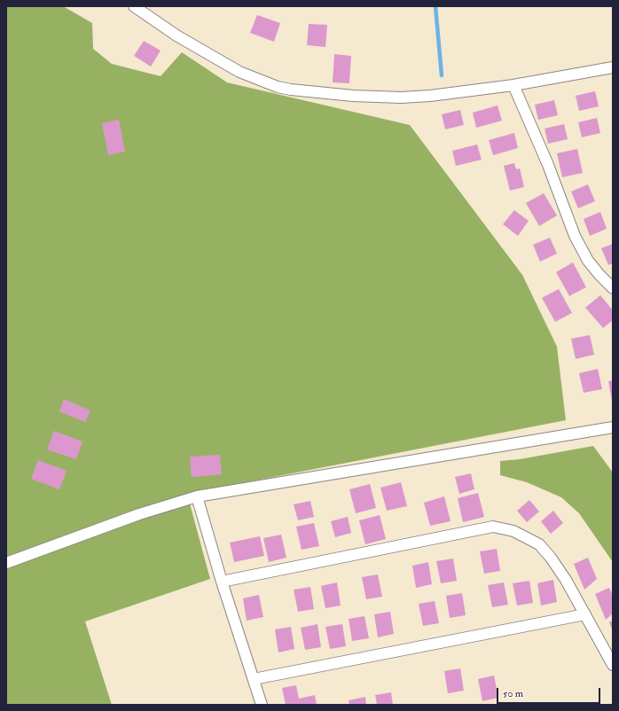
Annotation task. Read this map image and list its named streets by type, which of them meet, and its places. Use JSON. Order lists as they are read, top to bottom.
{
  "scale_bar": "50 m"
}
